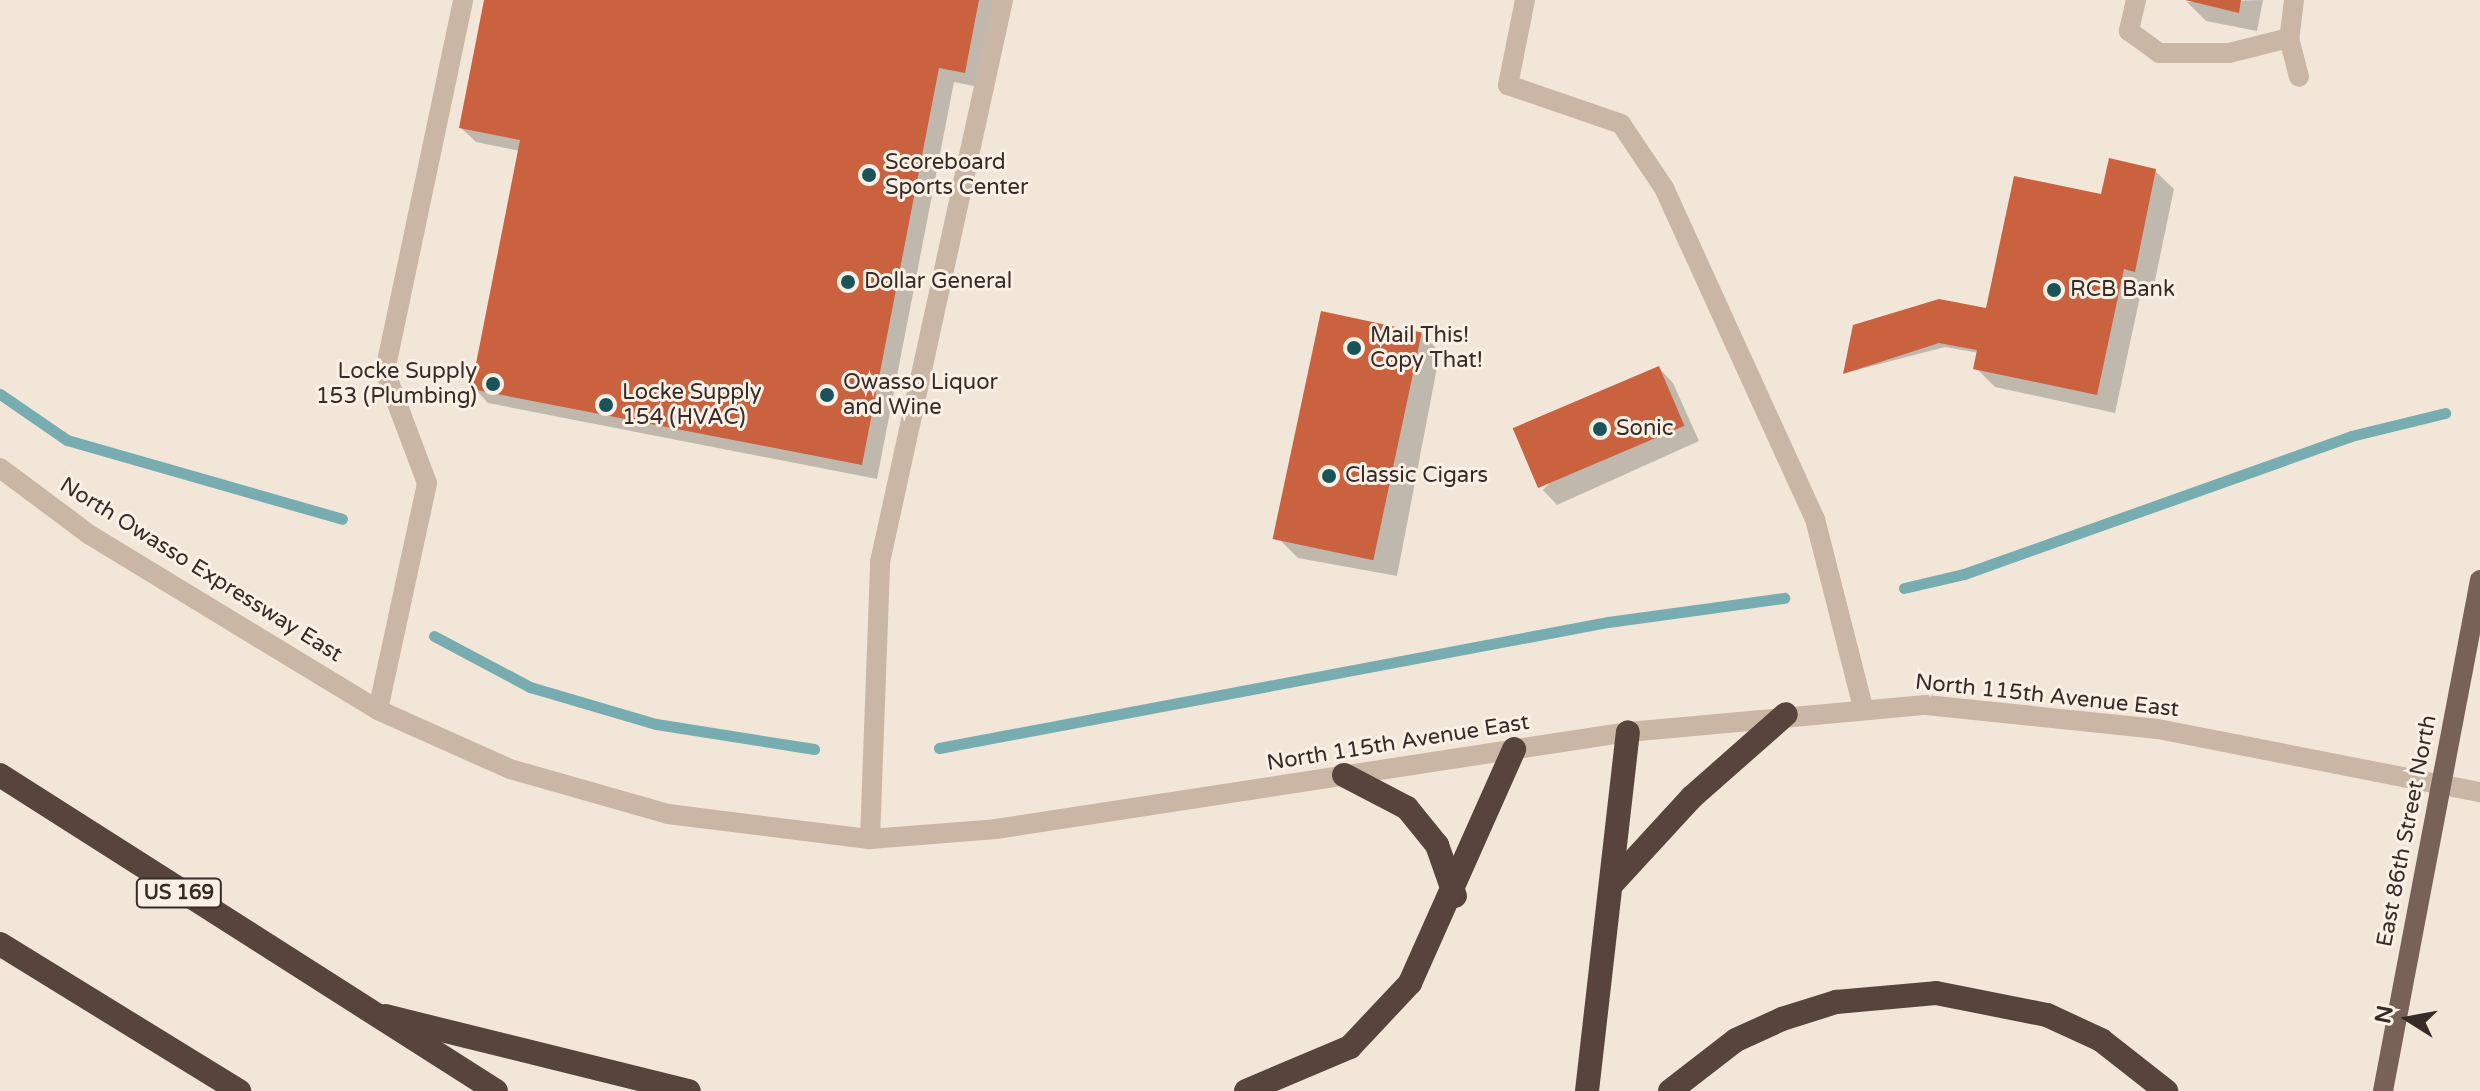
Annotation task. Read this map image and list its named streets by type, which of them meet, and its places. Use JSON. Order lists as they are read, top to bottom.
{
  "streets": {
    "highway": ["US 169"],
    "main road": ["East 86th Street North"],
    "street": ["North Owasso Expressway East", "North 115th Avenue East"]
  },
  "crossings": [
    ["North Owasso Expressway East", "North 115th Avenue East"],
    ["North 115th Avenue East", "East 86th Street North"]
  ],
  "places": [
    "Scoreboard Sports Center",
    "Dollar General",
    "RCB Bank",
    "Mail This! Copy That!",
    "Locke Supply 153 (Plumbing)",
    "Owasso Liquor and Wine",
    "Locke Supply 154 (HVAC)",
    "Sonic",
    "Classic Cigars"
  ],
  "north": "left"
}
